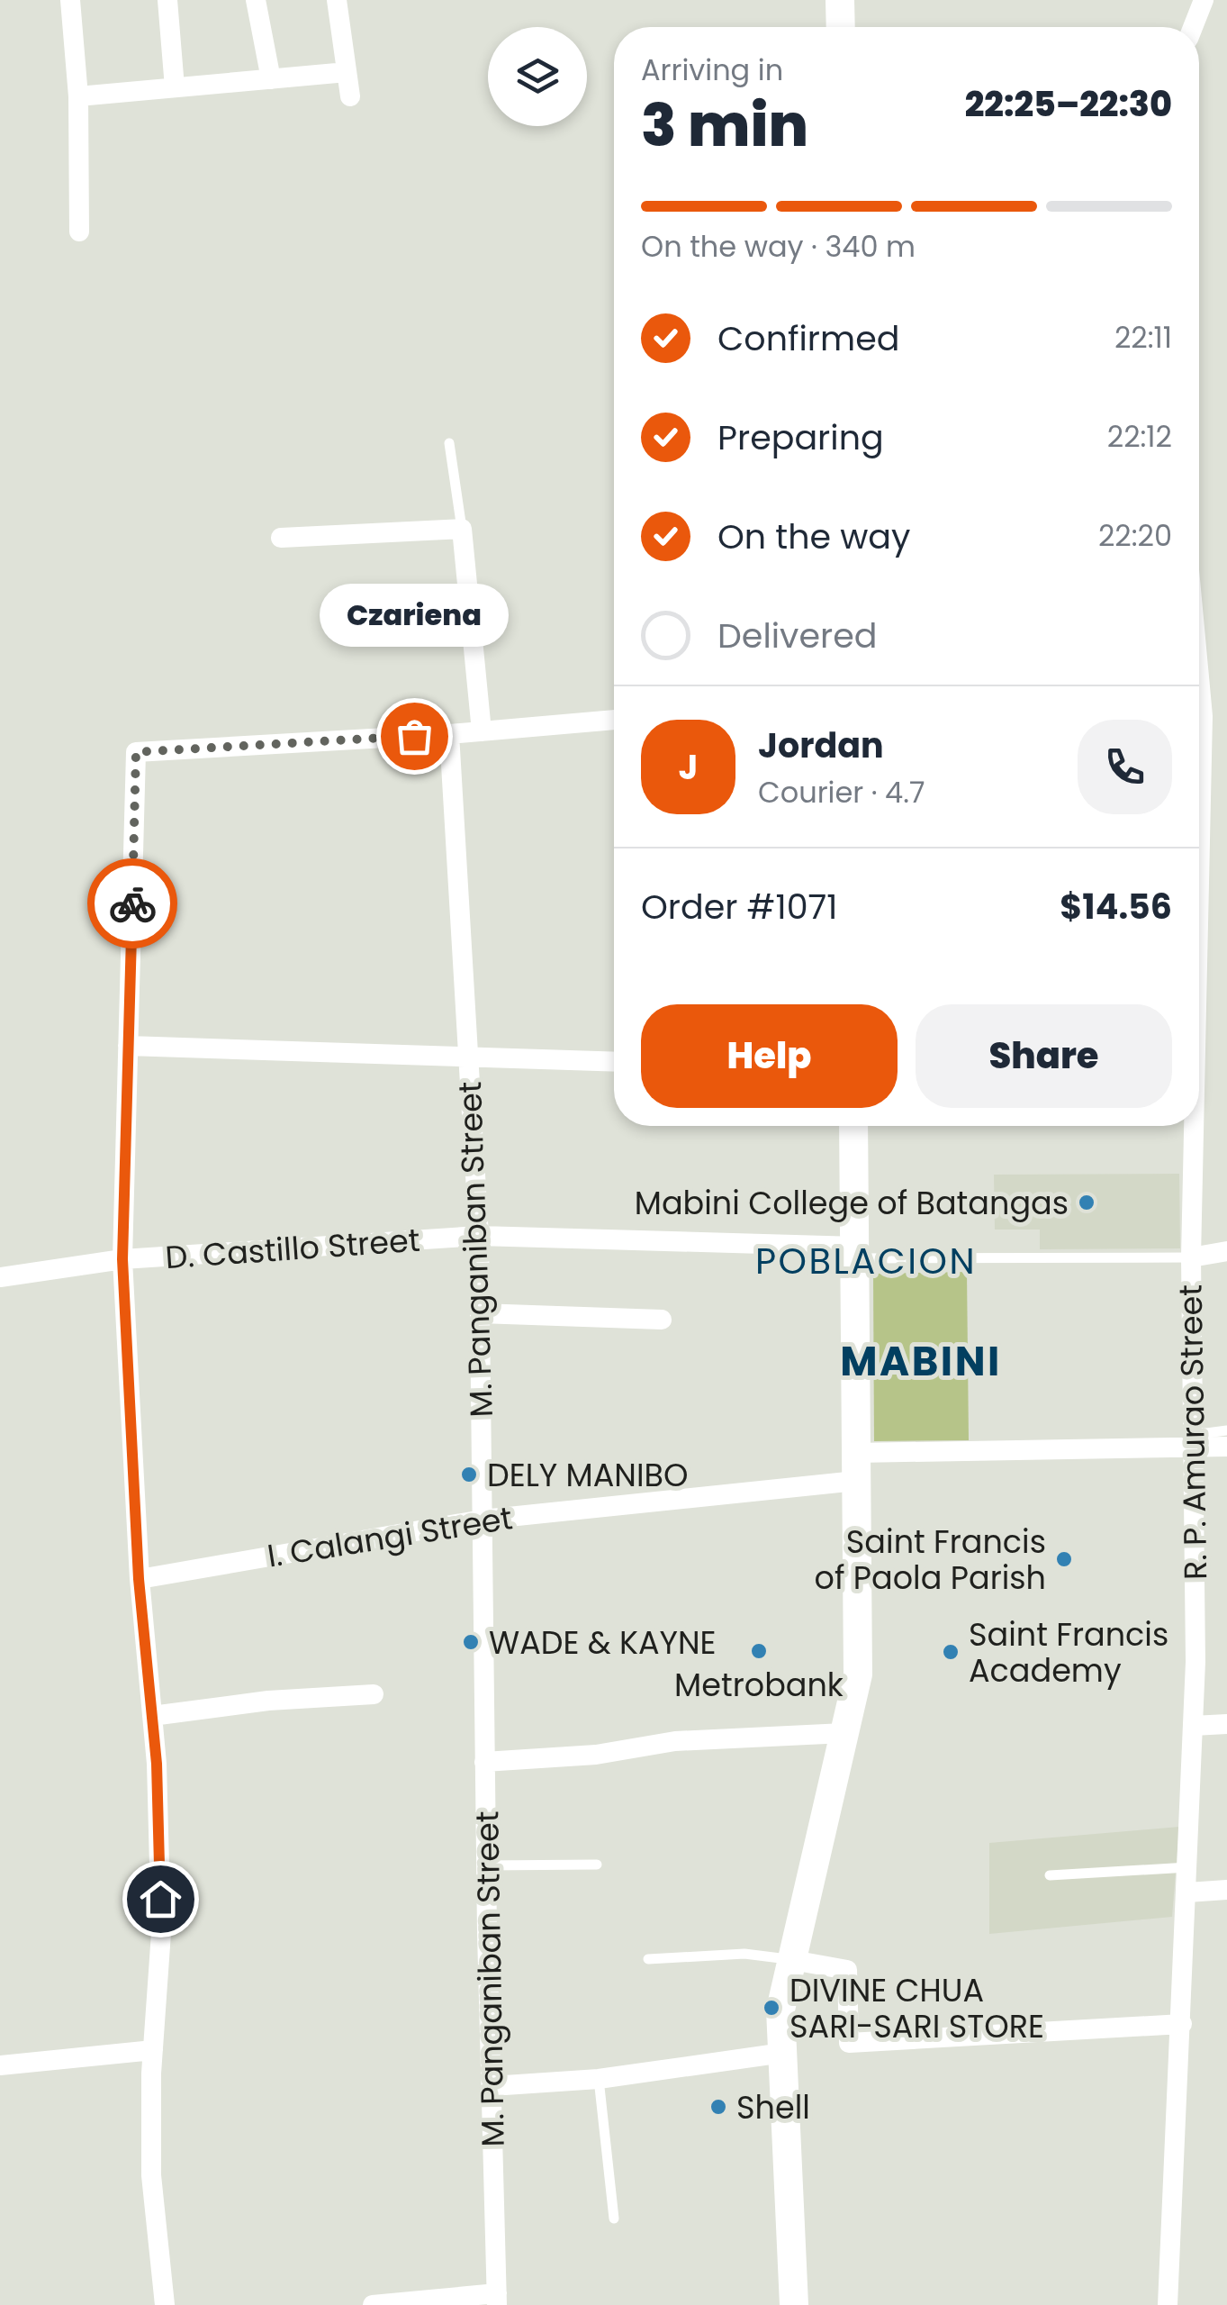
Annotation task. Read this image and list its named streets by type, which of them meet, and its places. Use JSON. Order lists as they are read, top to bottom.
{
  "streets": {
    "street": [
      "D. Castillo Street",
      "M. Panganiban Street",
      "R. P. Amurao Street",
      "I. Calangi Street"
    ]
  },
  "crossings": [
    ["D. Castillo Street", "M. Panganiban Street"],
    ["D. Castillo Street", "R. P. Amurao Street"],
    ["M. Panganiban Street", "I. Calangi Street"],
    ["R. P. Amurao Street", "I. Calangi Street"]
  ],
  "districts": ["POBLACION", "MABINI"],
  "places": [
    "Czariena",
    "Mabini College of Batangas",
    "DELY MANIBO",
    "Saint Francis of Paola Parish",
    "WADE & KAYNE",
    "Metrobank",
    "Saint Francis Academy",
    "DIVINE CHUA SARI-SARI STORE",
    "Shell"
  ],
  "page": {
    "heading": ["3 min", "Arriving in", "22:25–22:30"],
    "panel": [
      "Jordan",
      "Courier · 4.7",
      "Order #1071",
      "$14.56"
    ],
    "bar": "On the way · 340 m",
    "list": [
      ["Confirmed", "22:11"],
      ["Preparing", "22:12"],
      ["On the way", "22:20"],
      "Delivered"
    ],
    "bubble": "Czariena",
    "round": "J",
    "buttons": ["Help", "Share"]
  }
}
